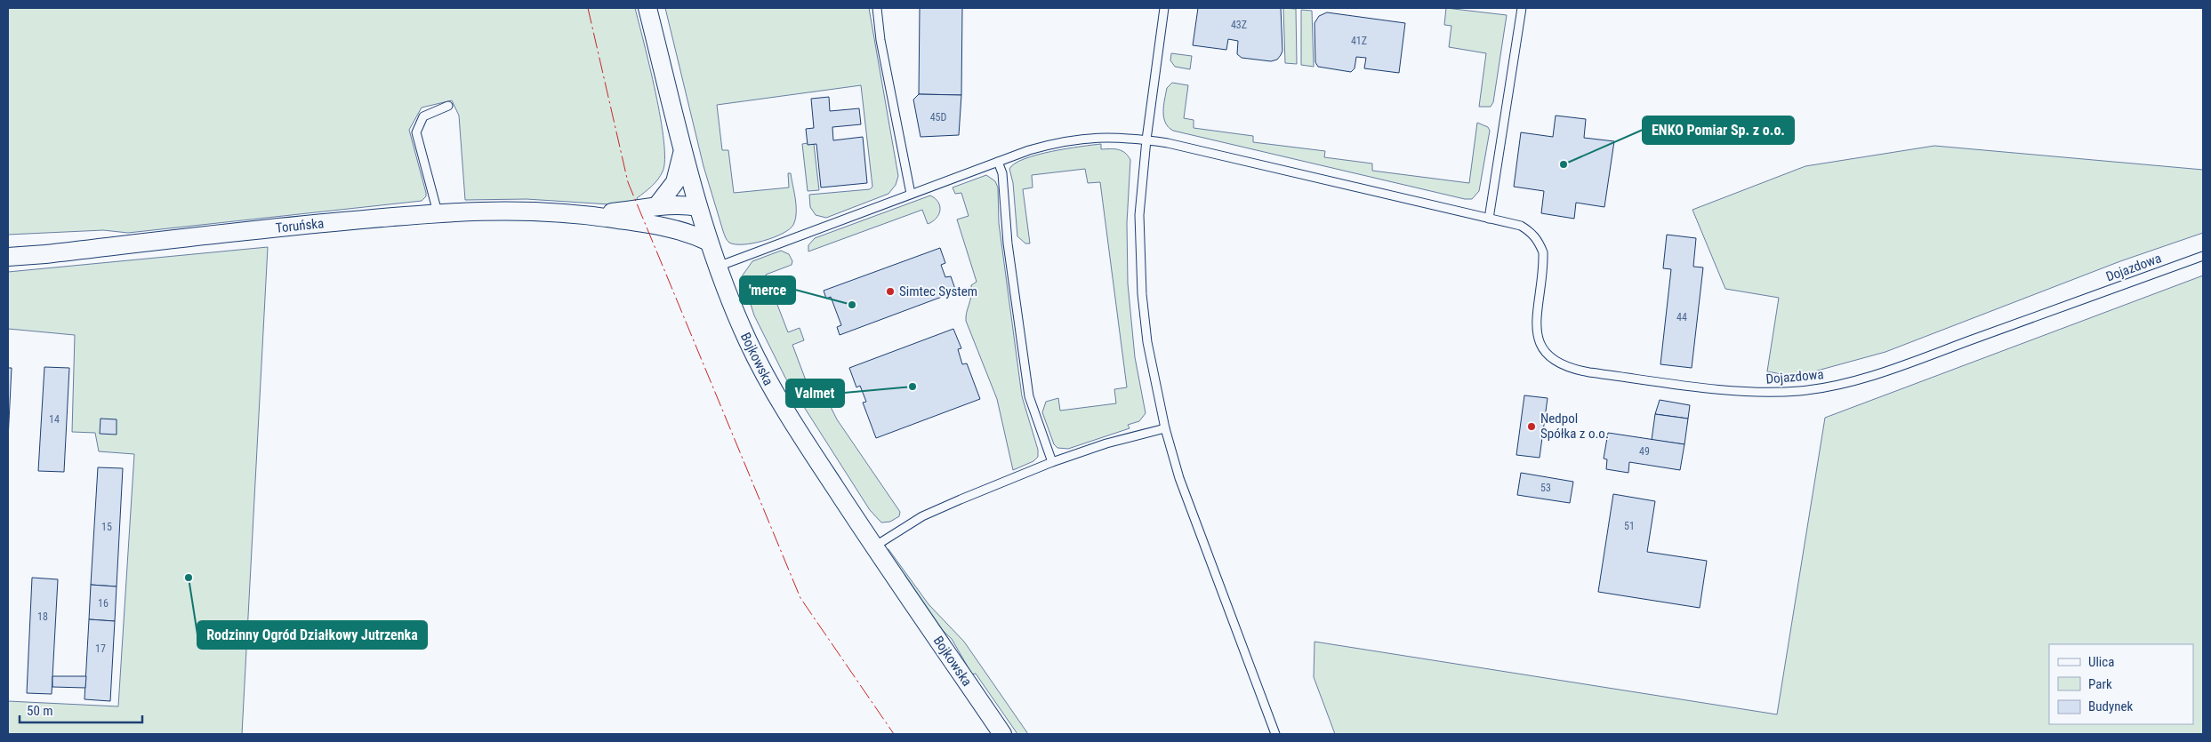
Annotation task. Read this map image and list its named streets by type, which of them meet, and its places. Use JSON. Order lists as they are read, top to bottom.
{
  "streets": {
    "street": ["Toruńska", "Bojkowska"],
    "lane": ["Dojazdowa"]
  },
  "crossings": [
    ["Toruńska", "Bojkowska"],
    ["Dojazdowa", "Bojkowska"]
  ],
  "places": [
    "ENKO Pomiar Sp. z o.o.",
    "Simtec System",
    "'merce",
    "Valmet",
    "Nedpol Spółka z o.o.",
    "Rodzinny Ogród Działkowy Jutrzenka"
  ],
  "house_numbers": [
    "43Z",
    "41Z",
    "45D",
    "44",
    "14",
    "49",
    "53",
    "51",
    "15",
    "16",
    "18",
    "17"
  ],
  "legend": ["Ulica", "Park", "Budynek"],
  "scale_bar": "50 m"
}
